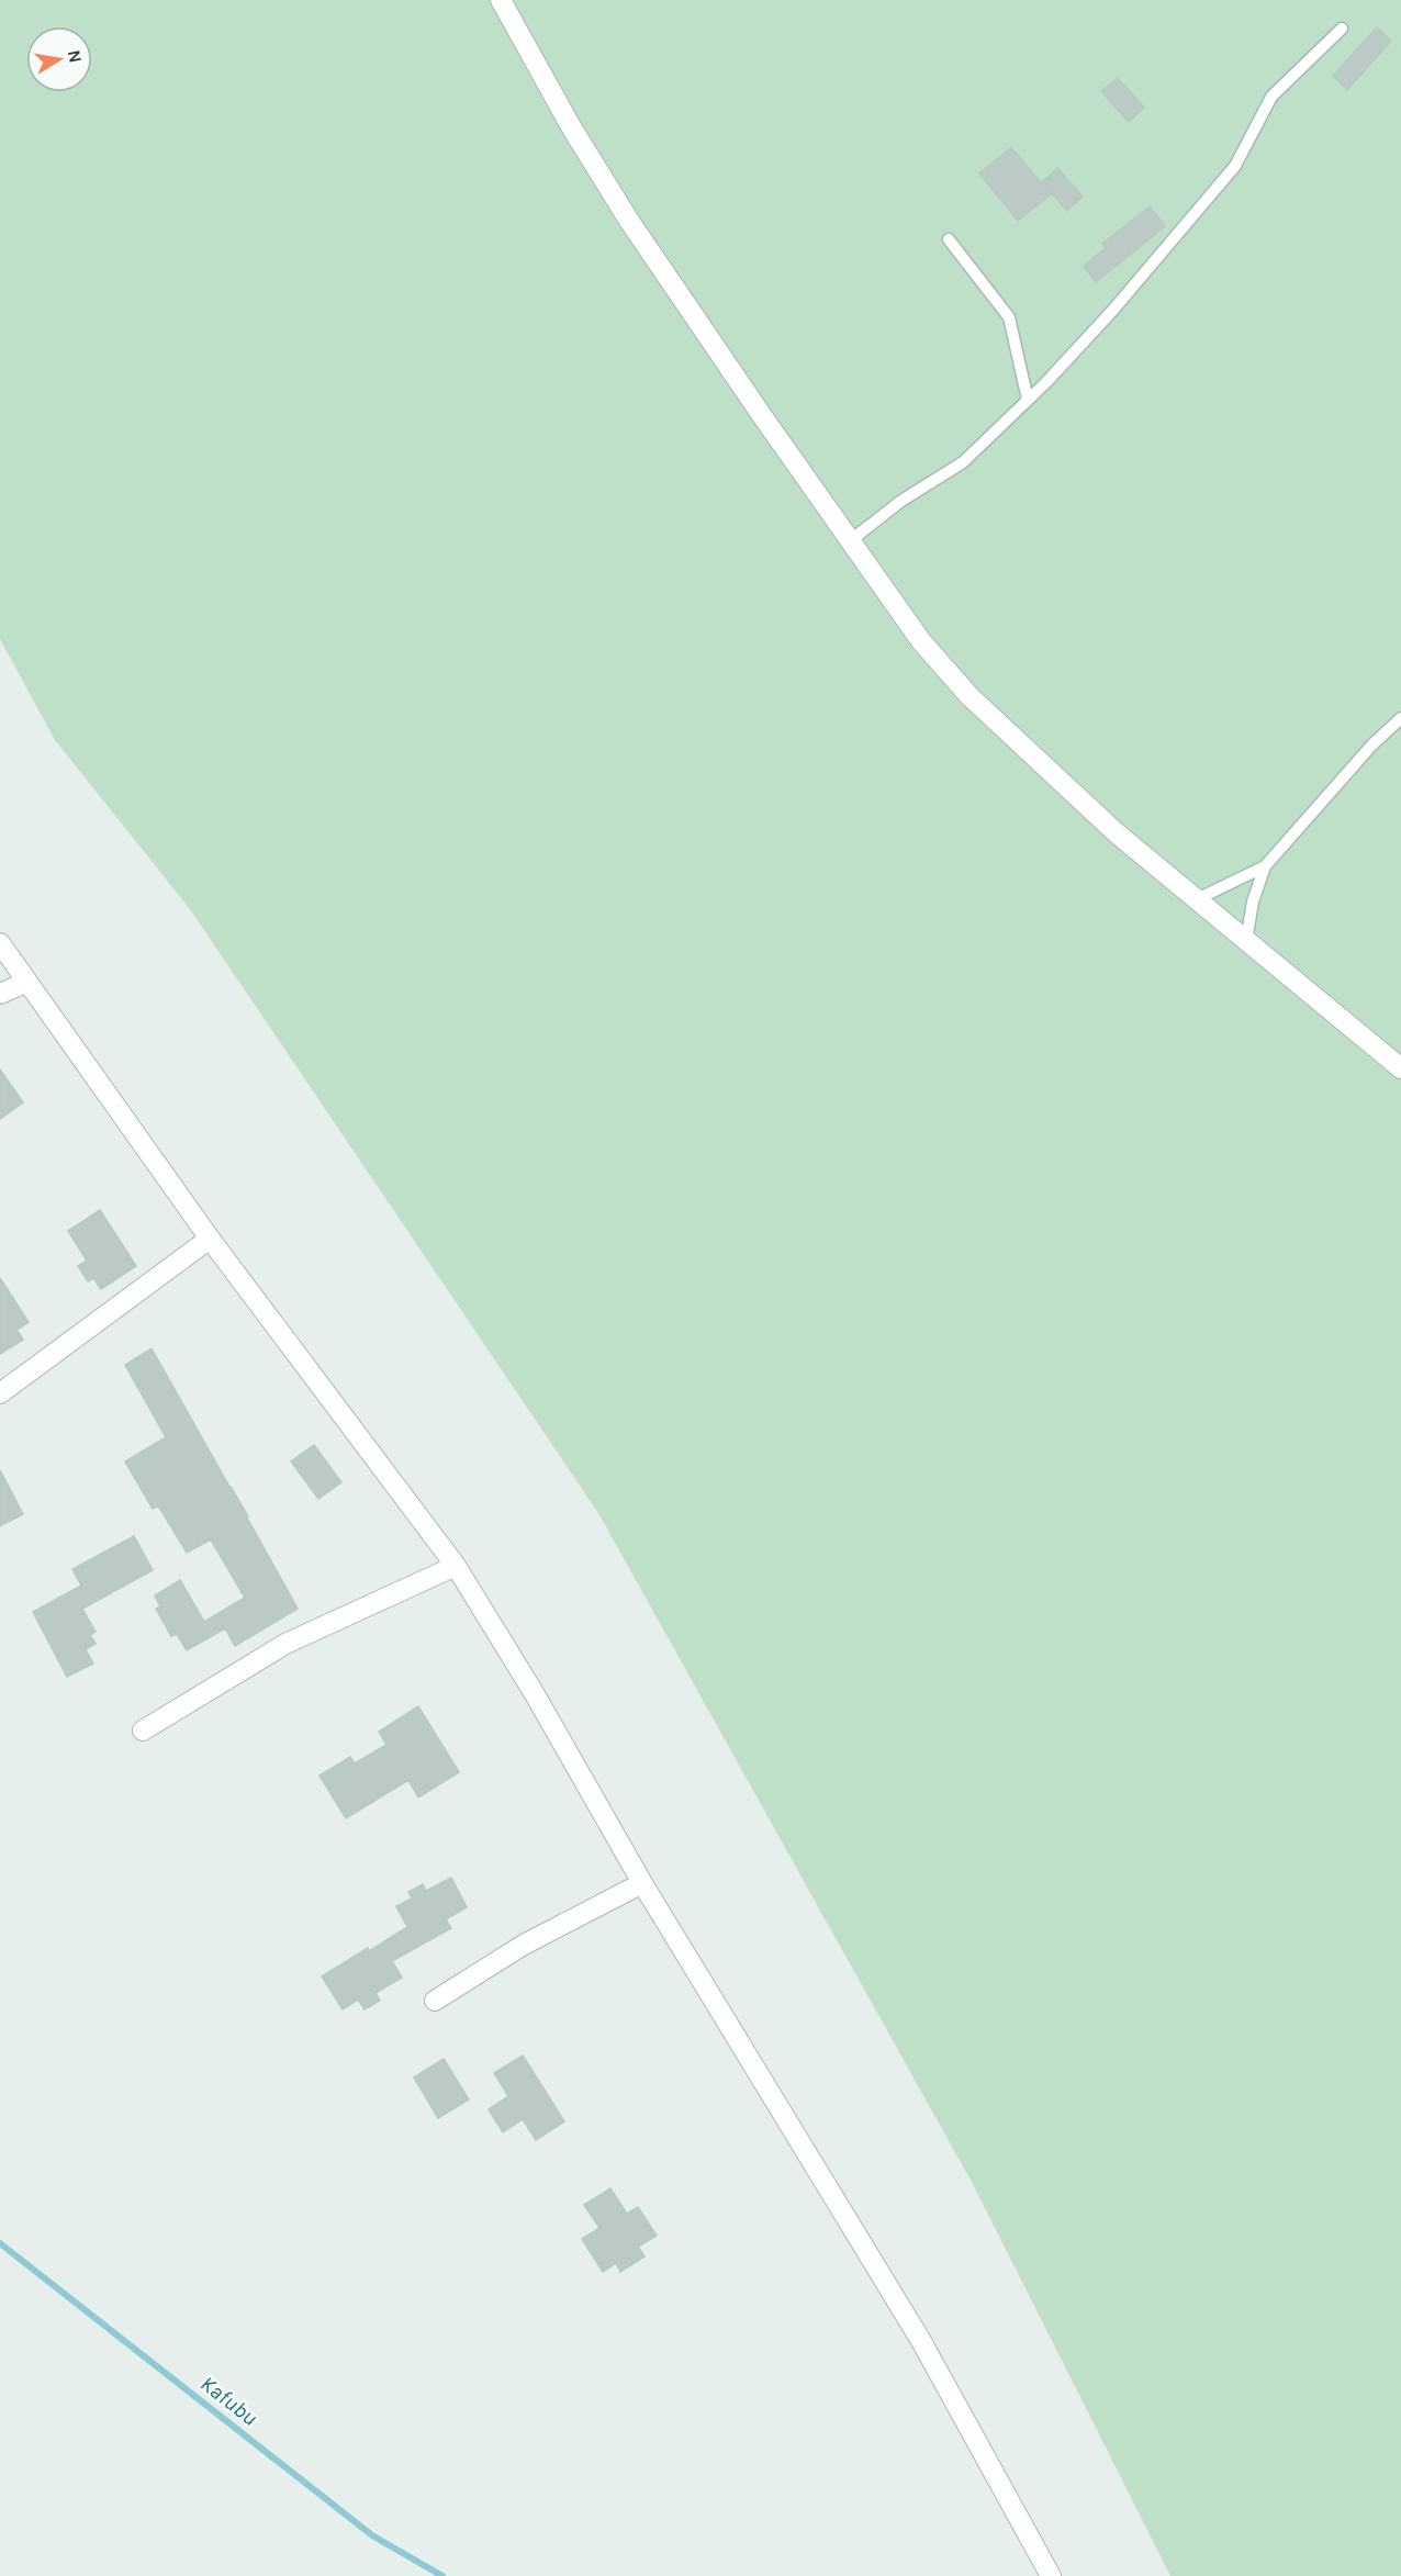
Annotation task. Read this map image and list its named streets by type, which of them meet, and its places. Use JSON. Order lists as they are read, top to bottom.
{
  "water": ["Kafubu"],
  "north": "right"
}
